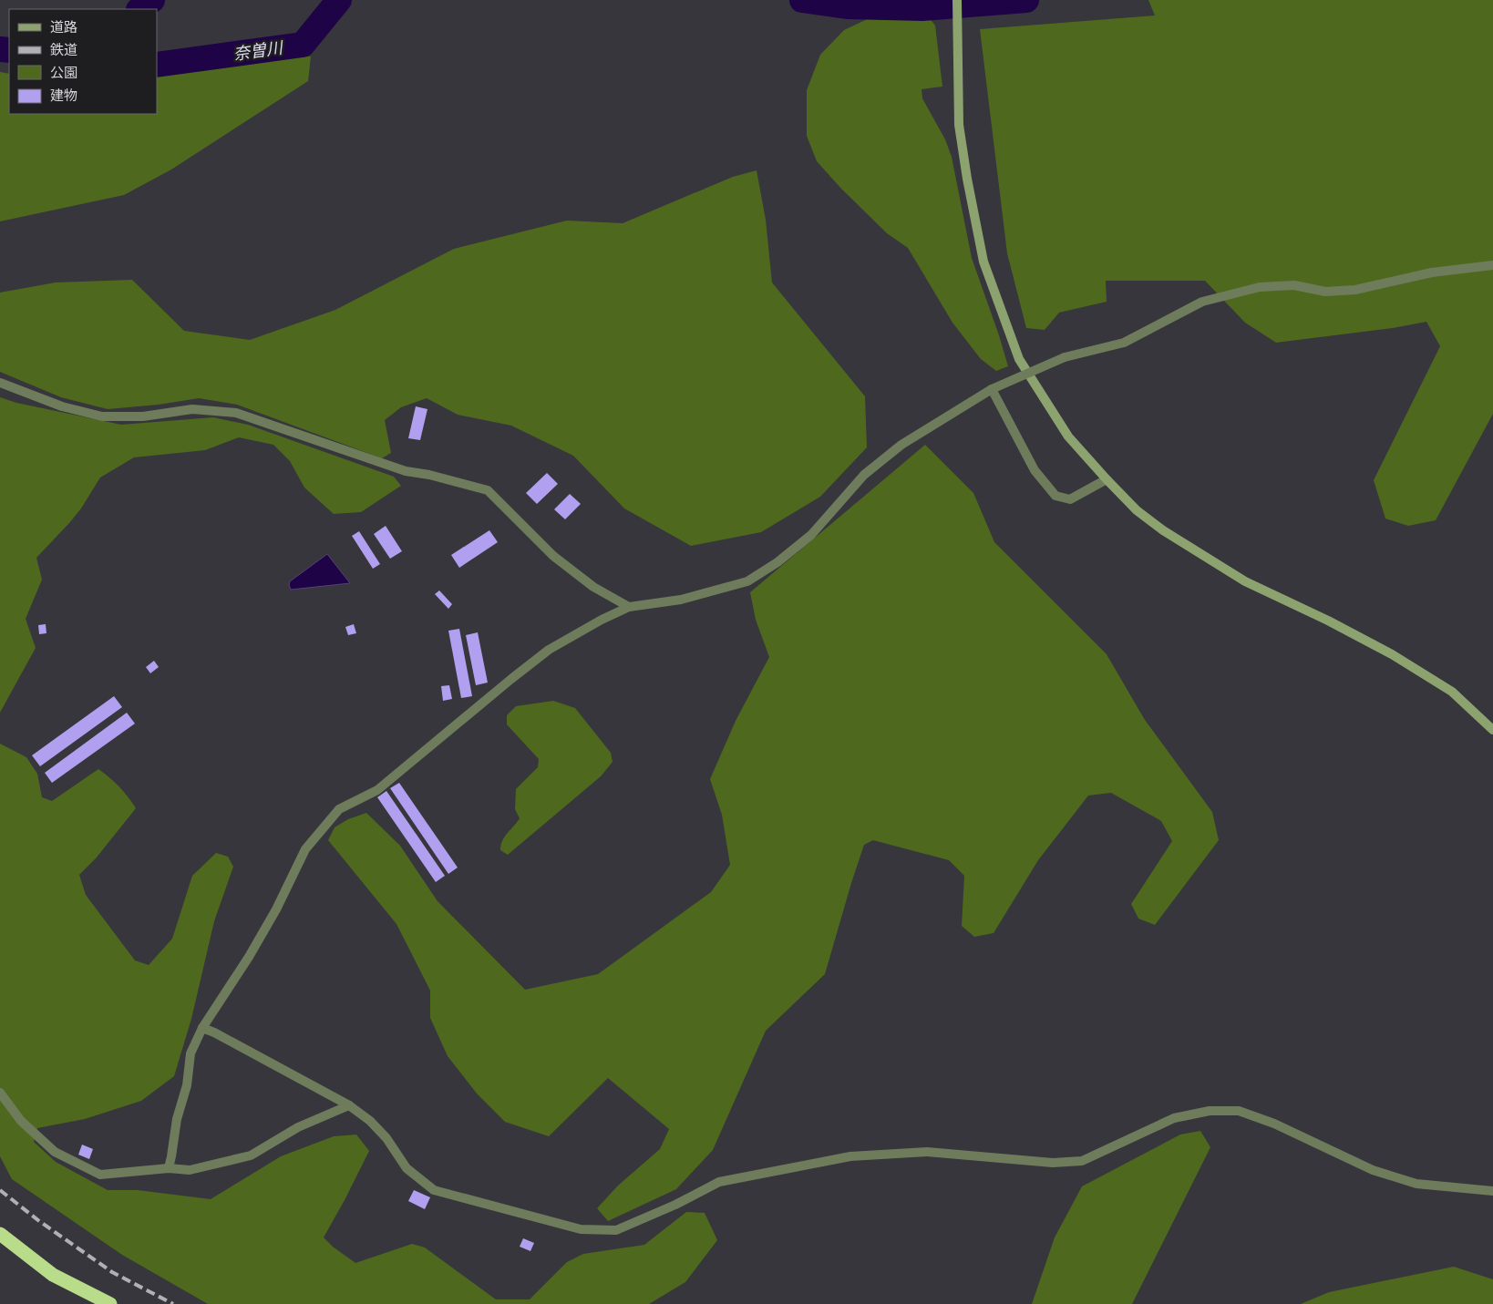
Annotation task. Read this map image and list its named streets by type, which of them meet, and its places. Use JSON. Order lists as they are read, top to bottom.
{
  "water": ["奈曽川"],
  "legend": [
    "道路",
    "鉄道",
    "公園",
    "建物"
  ]
}
